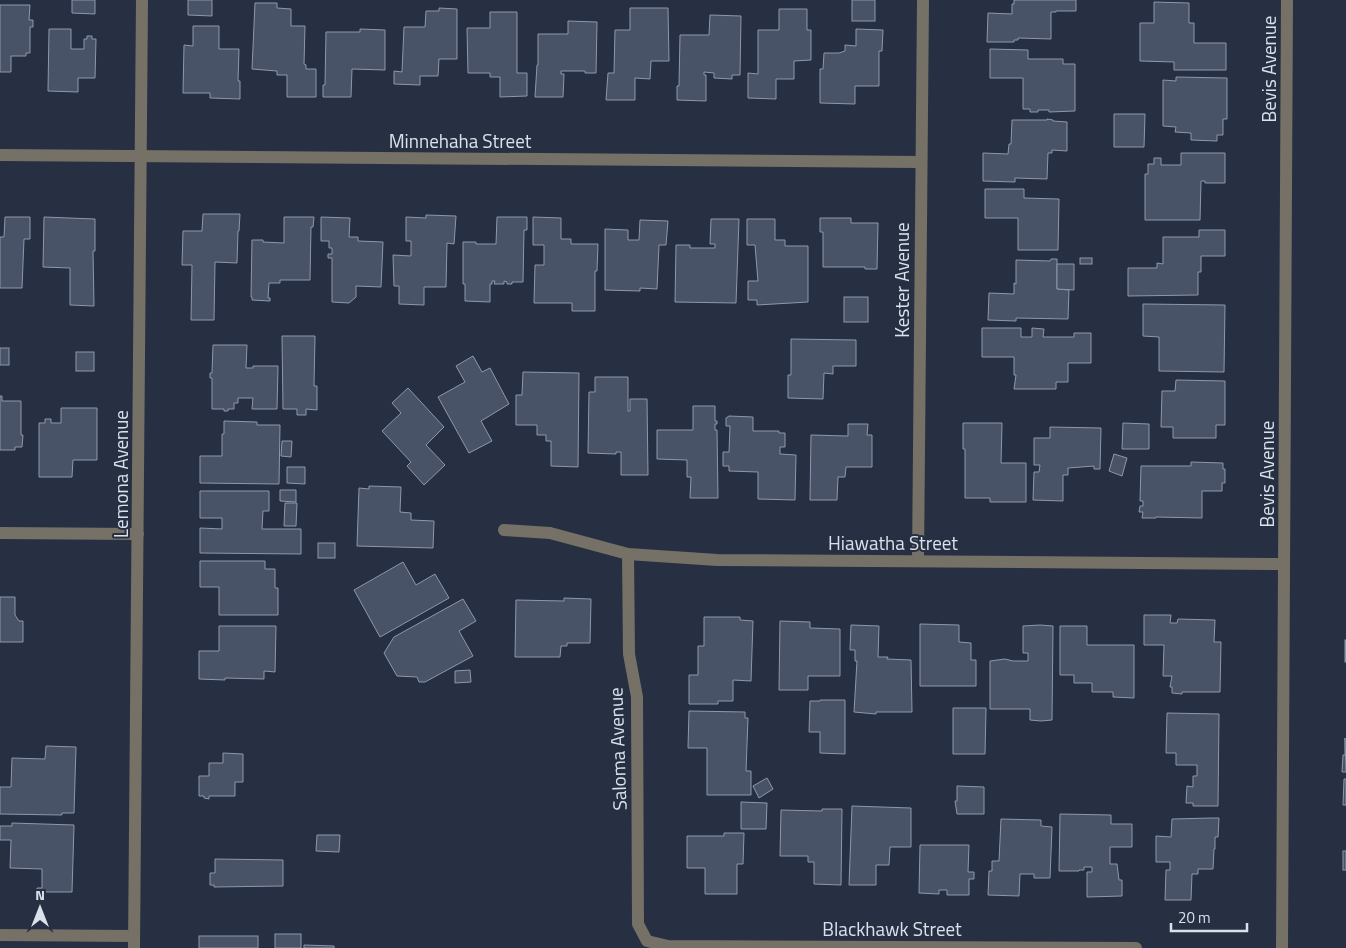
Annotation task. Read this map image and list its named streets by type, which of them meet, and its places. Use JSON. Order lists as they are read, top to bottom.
{
  "streets": {
    "street": [
      "Bevis Avenue",
      "Minnehaha Street",
      "Kester Avenue",
      "Lemona Avenue",
      "Hiawatha Street",
      "Saloma Avenue",
      "Blackhawk Street"
    ]
  },
  "crossings": [
    ["Bevis Avenue", "Hiawatha Street"],
    ["Minnehaha Street", "Kester Avenue"],
    ["Minnehaha Street", "Lemona Avenue"],
    ["Kester Avenue", "Hiawatha Street"],
    ["Hiawatha Street", "Saloma Avenue"],
    ["Saloma Avenue", "Blackhawk Street"]
  ],
  "scale_bar": "20 m",
  "north": "top"
}
